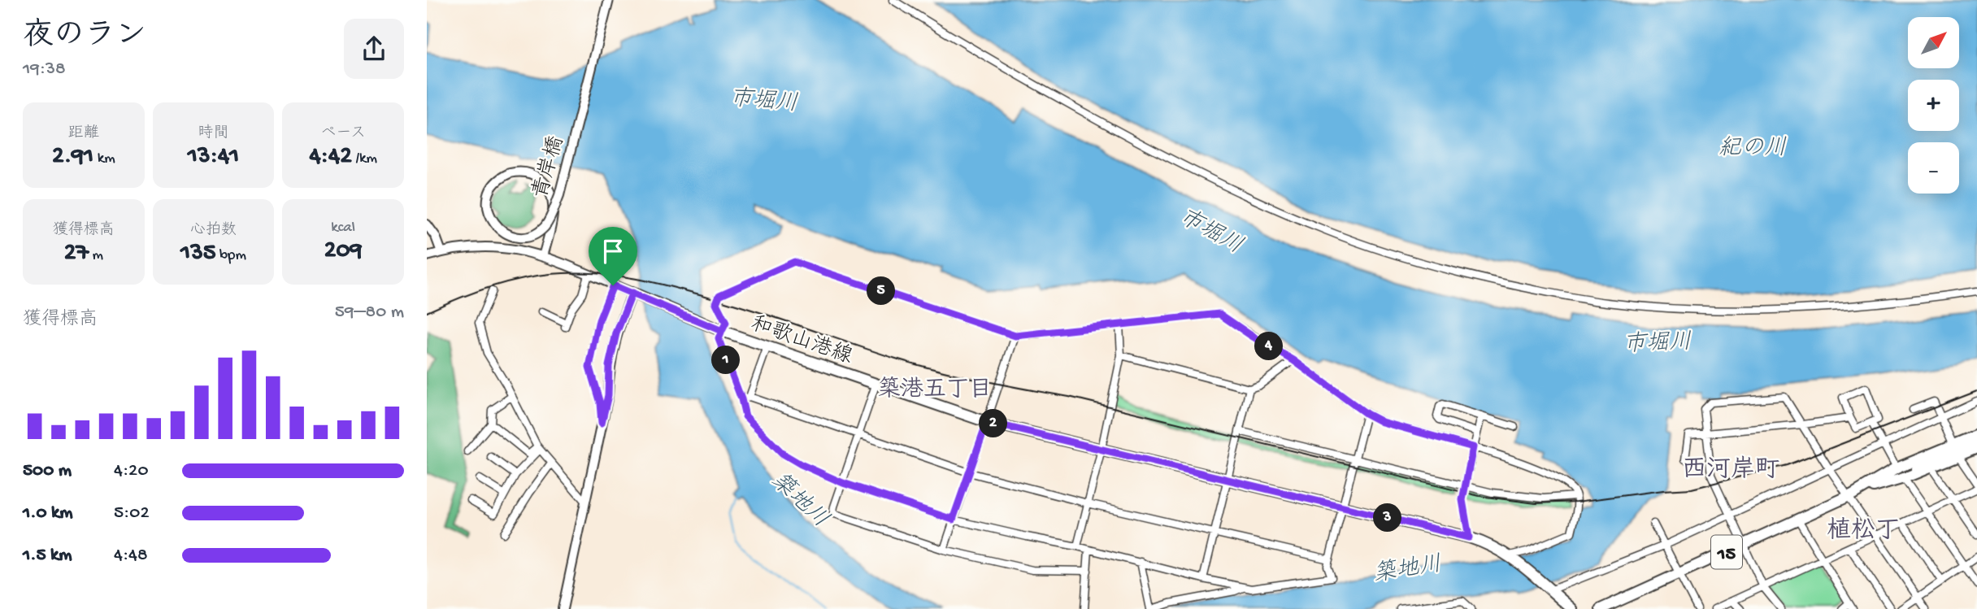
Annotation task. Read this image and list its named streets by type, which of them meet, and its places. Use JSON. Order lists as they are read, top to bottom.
{
  "streets": {
    "main road": ["和歌山港線", "15"],
    "street": ["青岸橋"]
  },
  "districts": ["築港五丁目", "西河岸町", "植松丁"],
  "water": ["市堀川", "紀の川", "築地川"],
  "north": "top right",
  "page": {
    "heading": ["夜のラン", "19:38"],
    "map_buttons": ["+", "−"],
    "stats": [
      ["距離", "2.91 km"],
      ["時間", "13:41"],
      ["ペース", "4:42 /km"],
      ["獲得標高", "27 m"],
      ["心拍数", "135 bpm"],
      ["kcal", "209"]
    ],
    "pins": [
      "5",
      "4",
      "1",
      "2",
      "3"
    ],
    "chart": ["獲得標高", "59–80 m"],
    "list": [
      {
        "name": "500 m",
        "note": "4:20"
      },
      {
        "name": "1.0 km",
        "note": "5:02"
      },
      {
        "name": "1.5 km",
        "note": "4:48"
      }
    ]
  }
}
